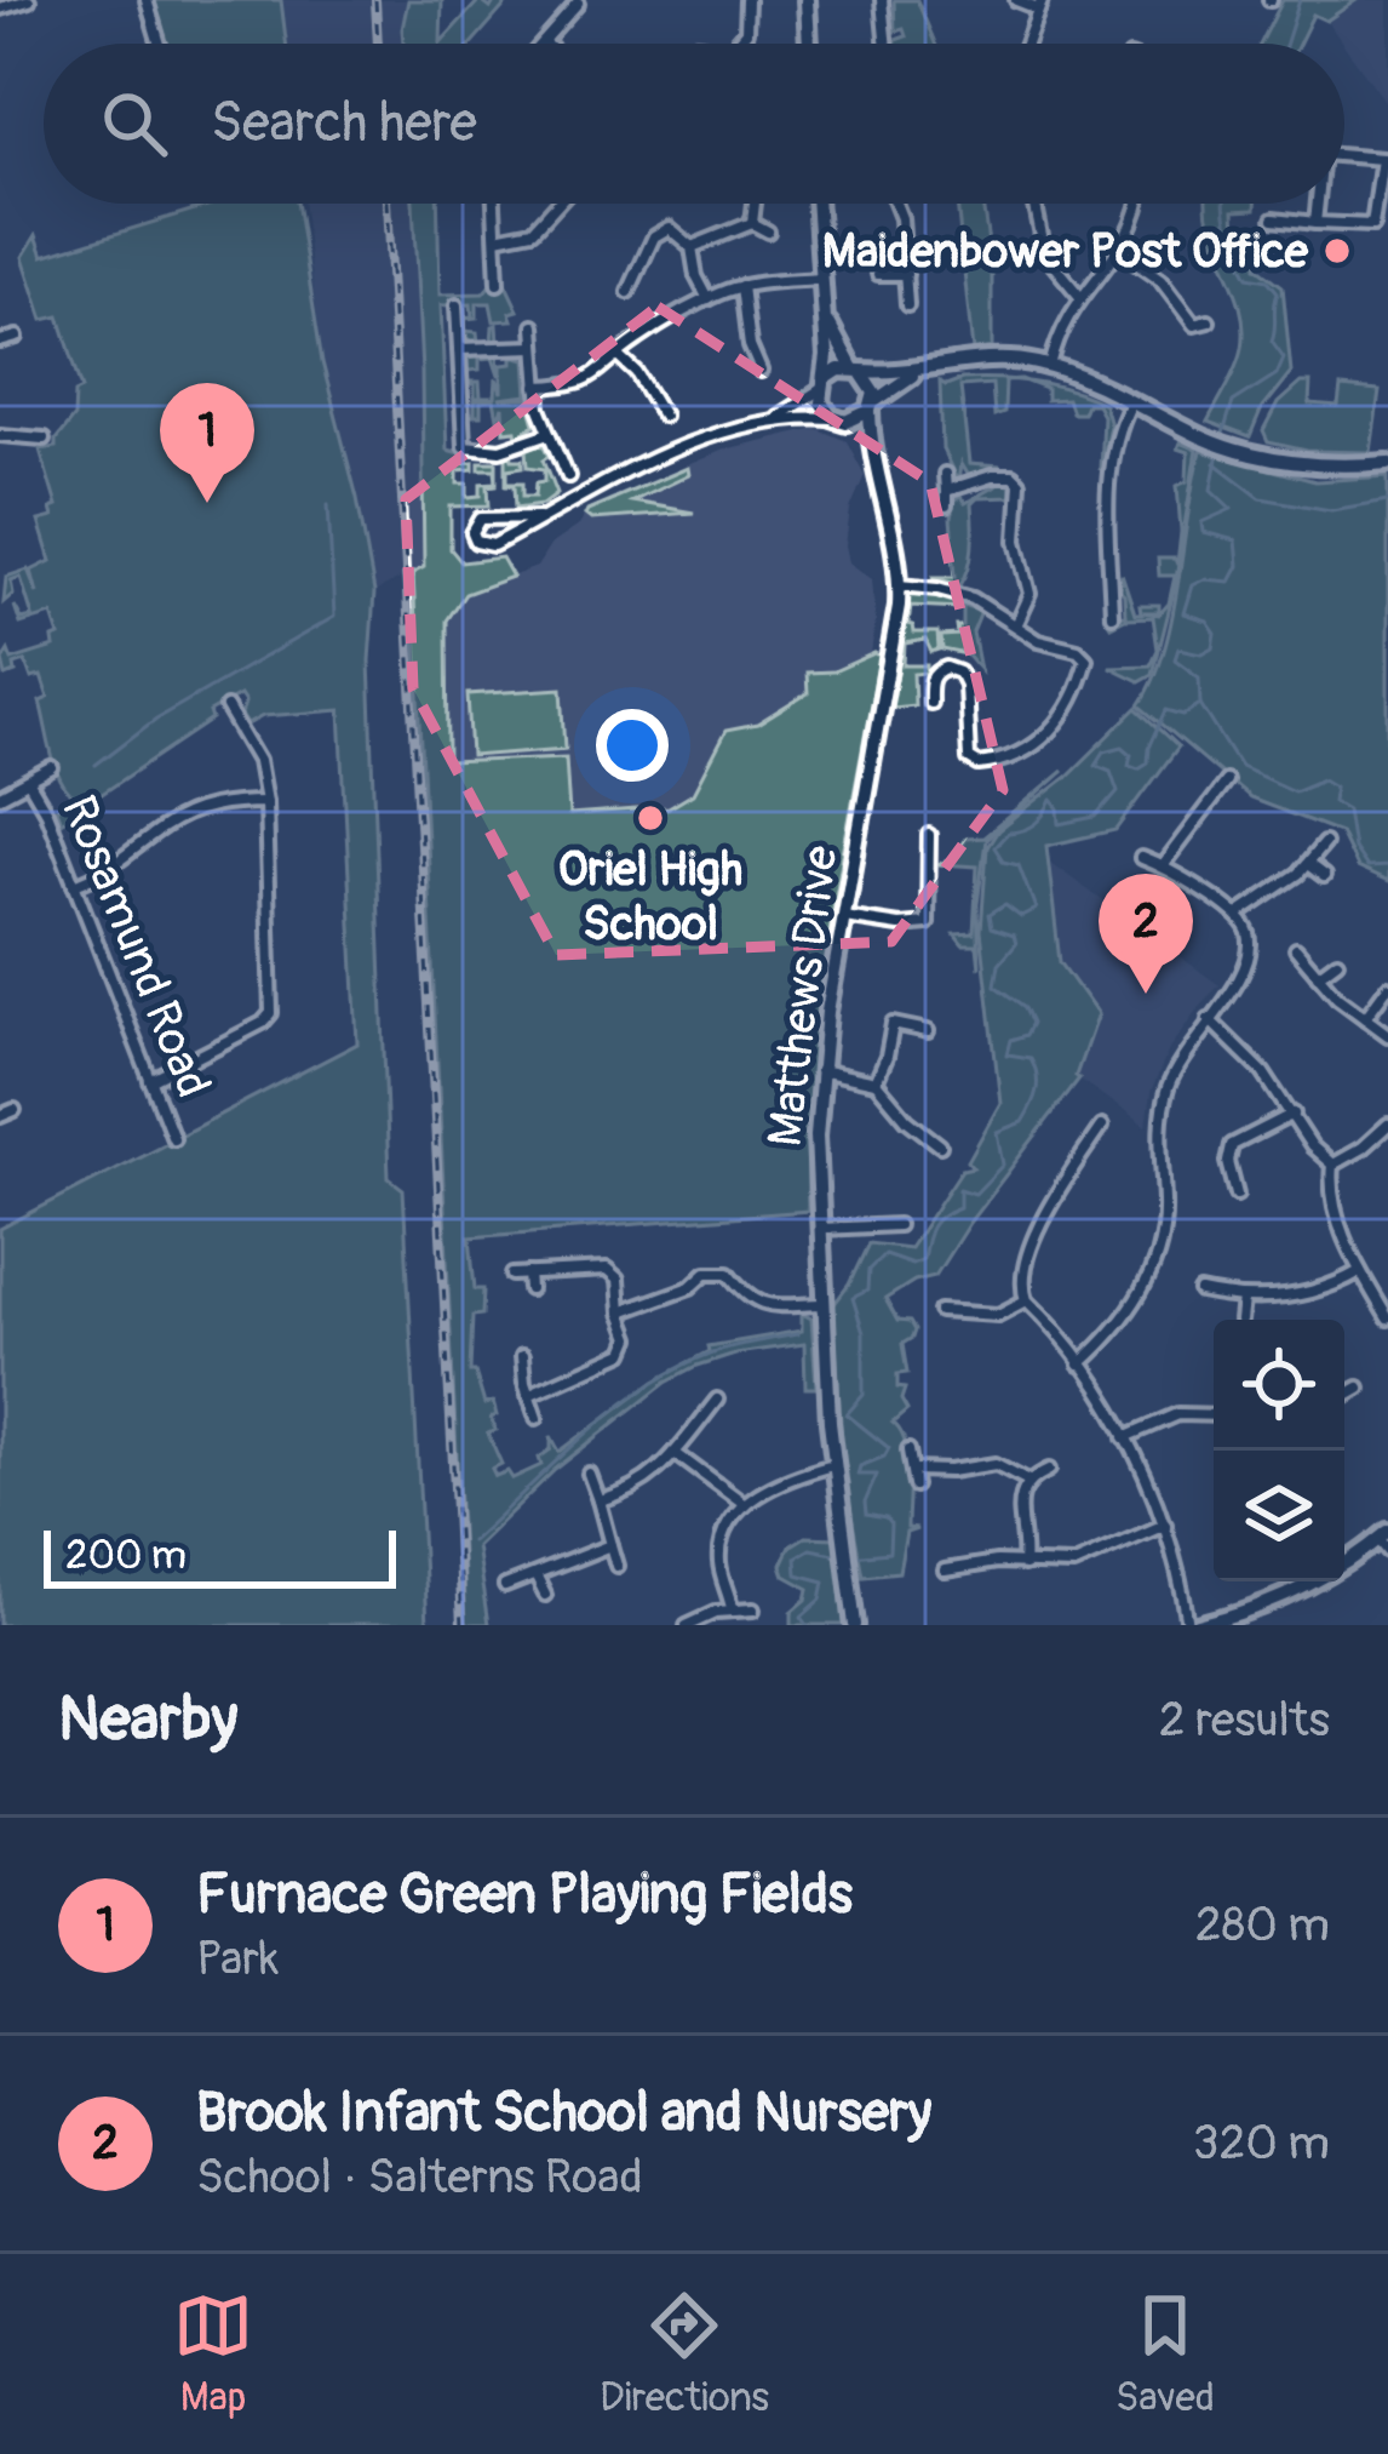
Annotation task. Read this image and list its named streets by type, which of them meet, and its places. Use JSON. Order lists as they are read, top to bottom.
{
  "streets": {
    "street": ["Rosamund Road", "Matthews Drive"]
  },
  "places": ["Maidenbower Post Office", "Oriel High School"],
  "scale_bar": "200 m",
  "page": {
    "search": "Search here",
    "pins": ["1", "2"],
    "scale": "200 m",
    "heading": ["Nearby", "2 results"],
    "list": [
      {
        "mark": "1",
        "name": "Furnace Green Playing Fields",
        "note": "Park",
        "value": "280 m"
      },
      {
        "mark": "2",
        "name": "Brook Infant School and Nursery",
        "note": "School · Salterns Road",
        "value": "320 m"
      }
    ],
    "nav": ["Map", "Directions", "Saved"]
  }
}
